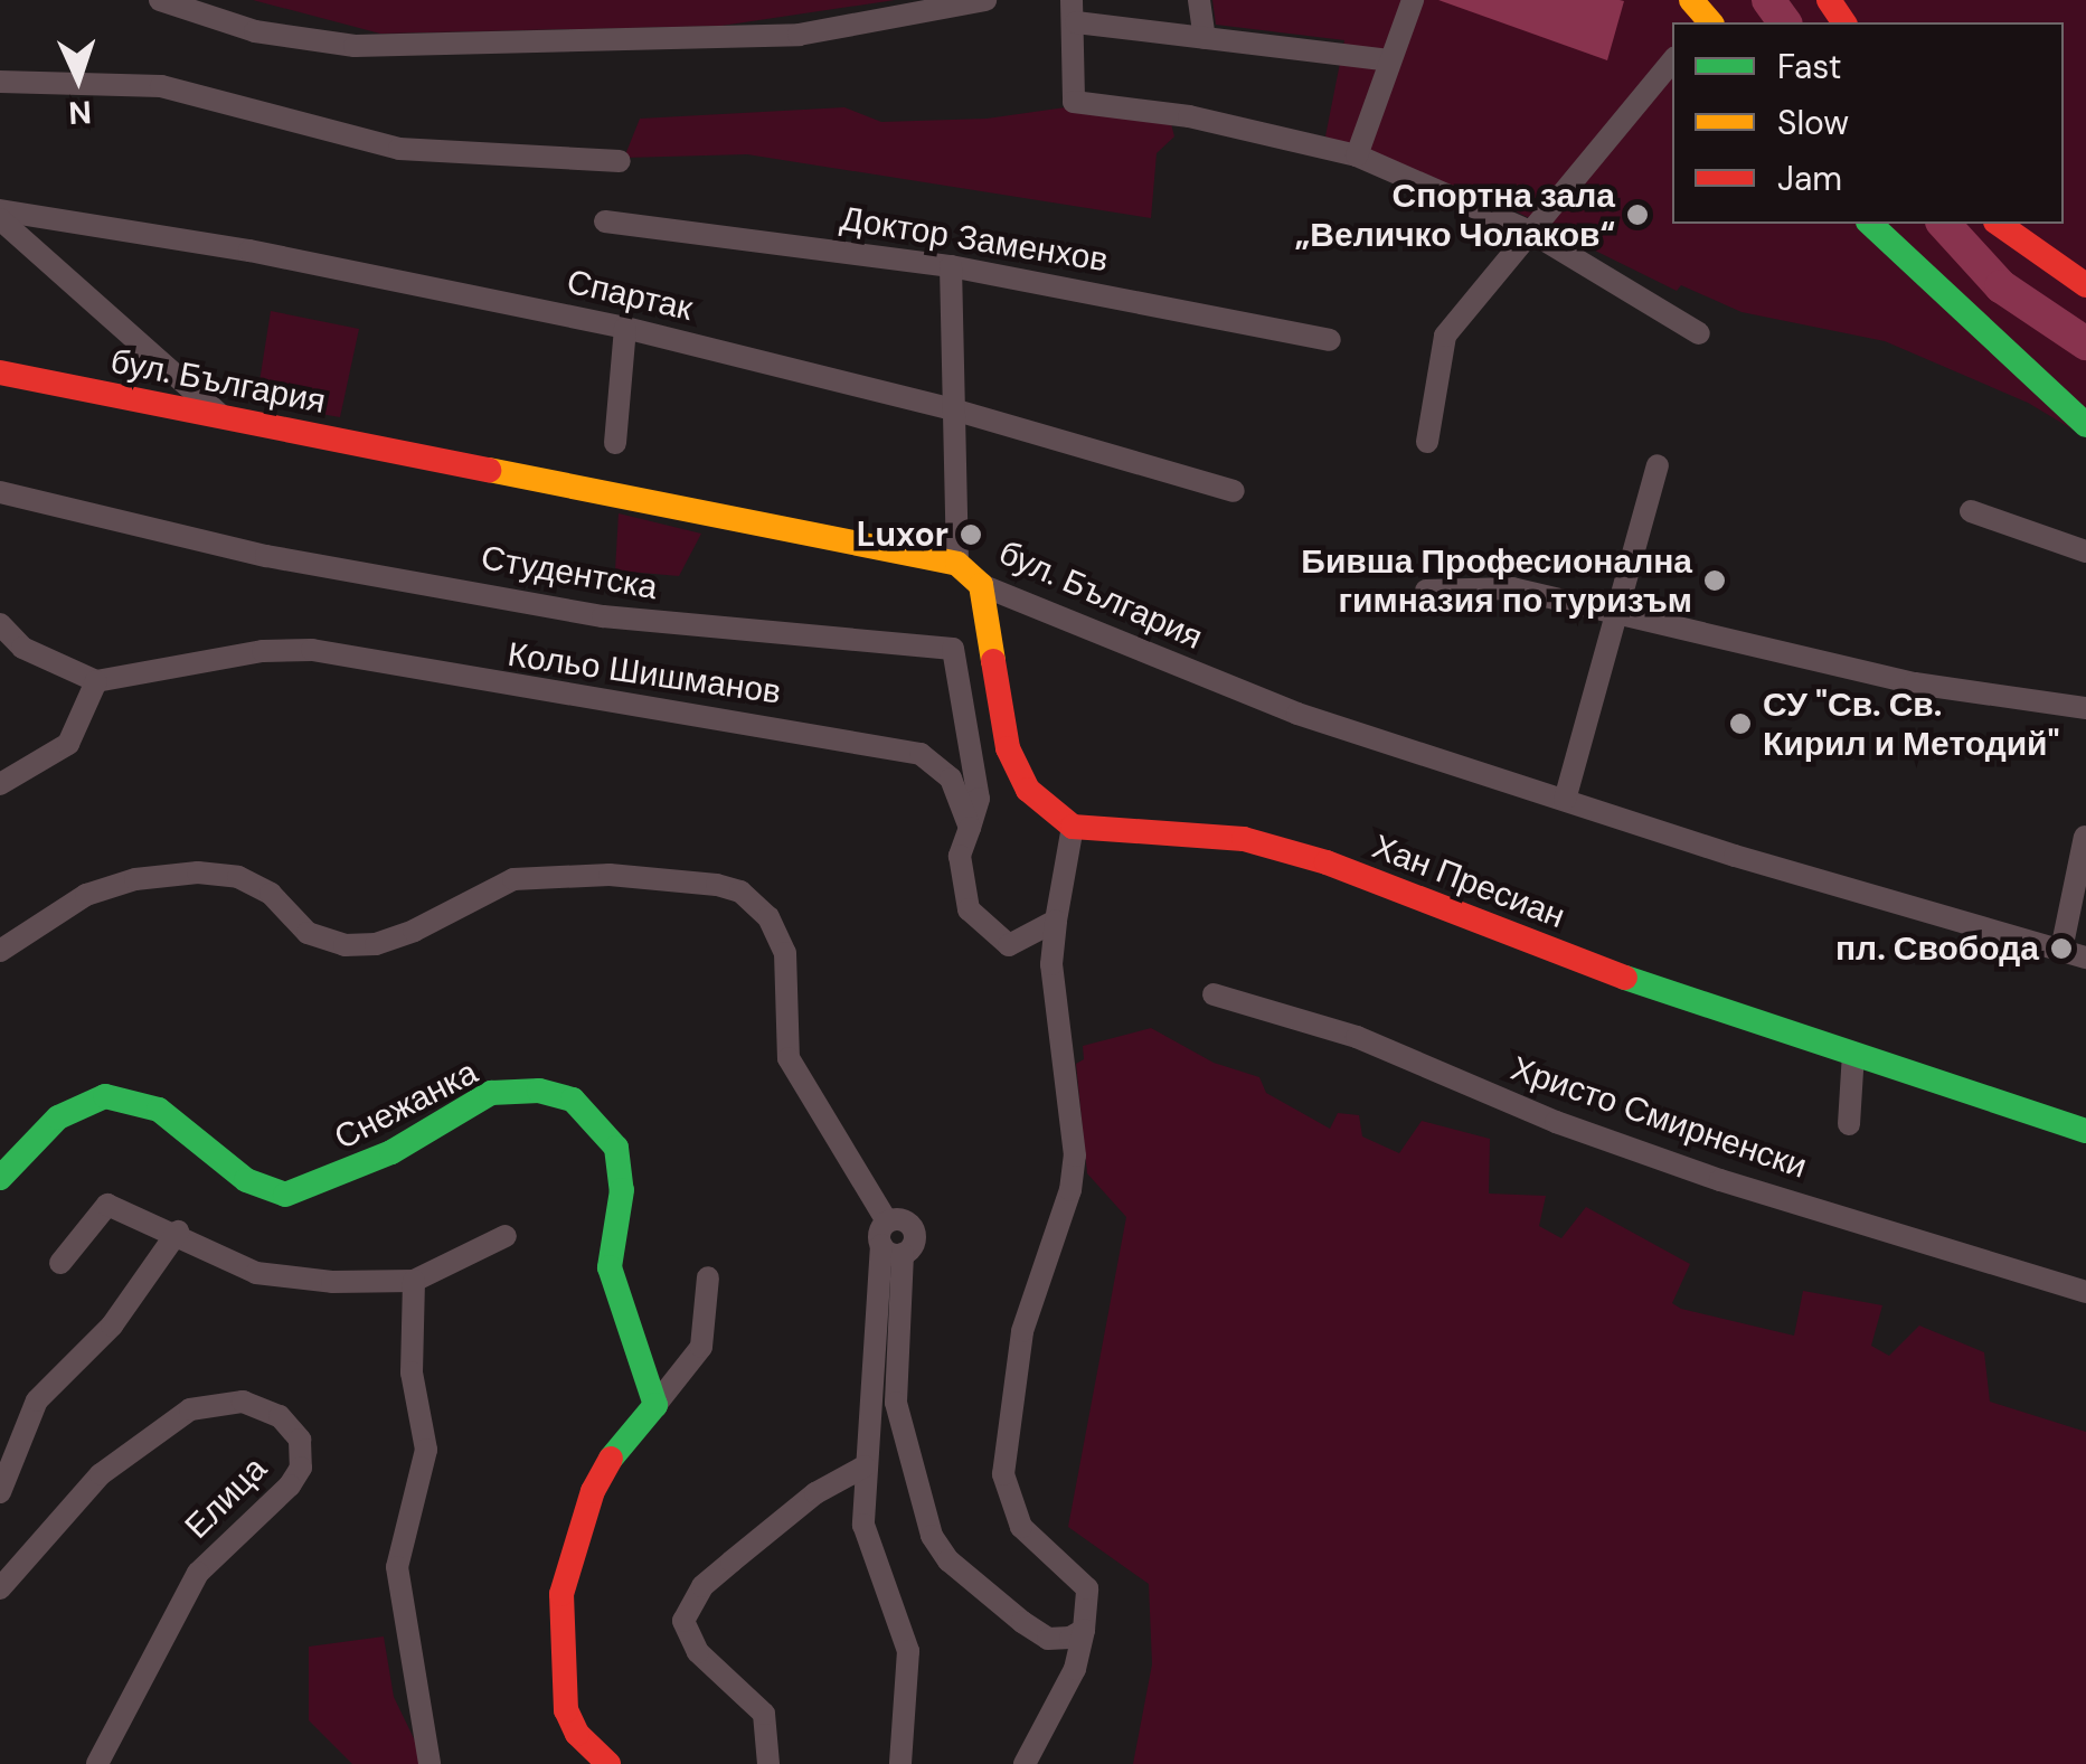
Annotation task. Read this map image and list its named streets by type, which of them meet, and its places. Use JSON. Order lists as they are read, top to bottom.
{
  "streets": {
    "street": [
      "Доктор Заменхов",
      "Спартак",
      "бул. България",
      "Студентска",
      "Кольо Шишманов",
      "Хан Пресиан",
      "Снежанка",
      "Христо Смирненски",
      "Елица"
    ]
  },
  "crossings": [
    ["Студентска", "Кольо Шишманов"]
  ],
  "places": [
    "Спортна зала „Величко Чолаков“",
    "Luxor",
    "Бивша Професионална гимназия по туризъм",
    "СУ \"Св. Св. Кирил и Методий\"",
    "пл. Свобода"
  ],
  "legend": ["Fast", "Slow", "Jam"],
  "north": "bottom"
}
